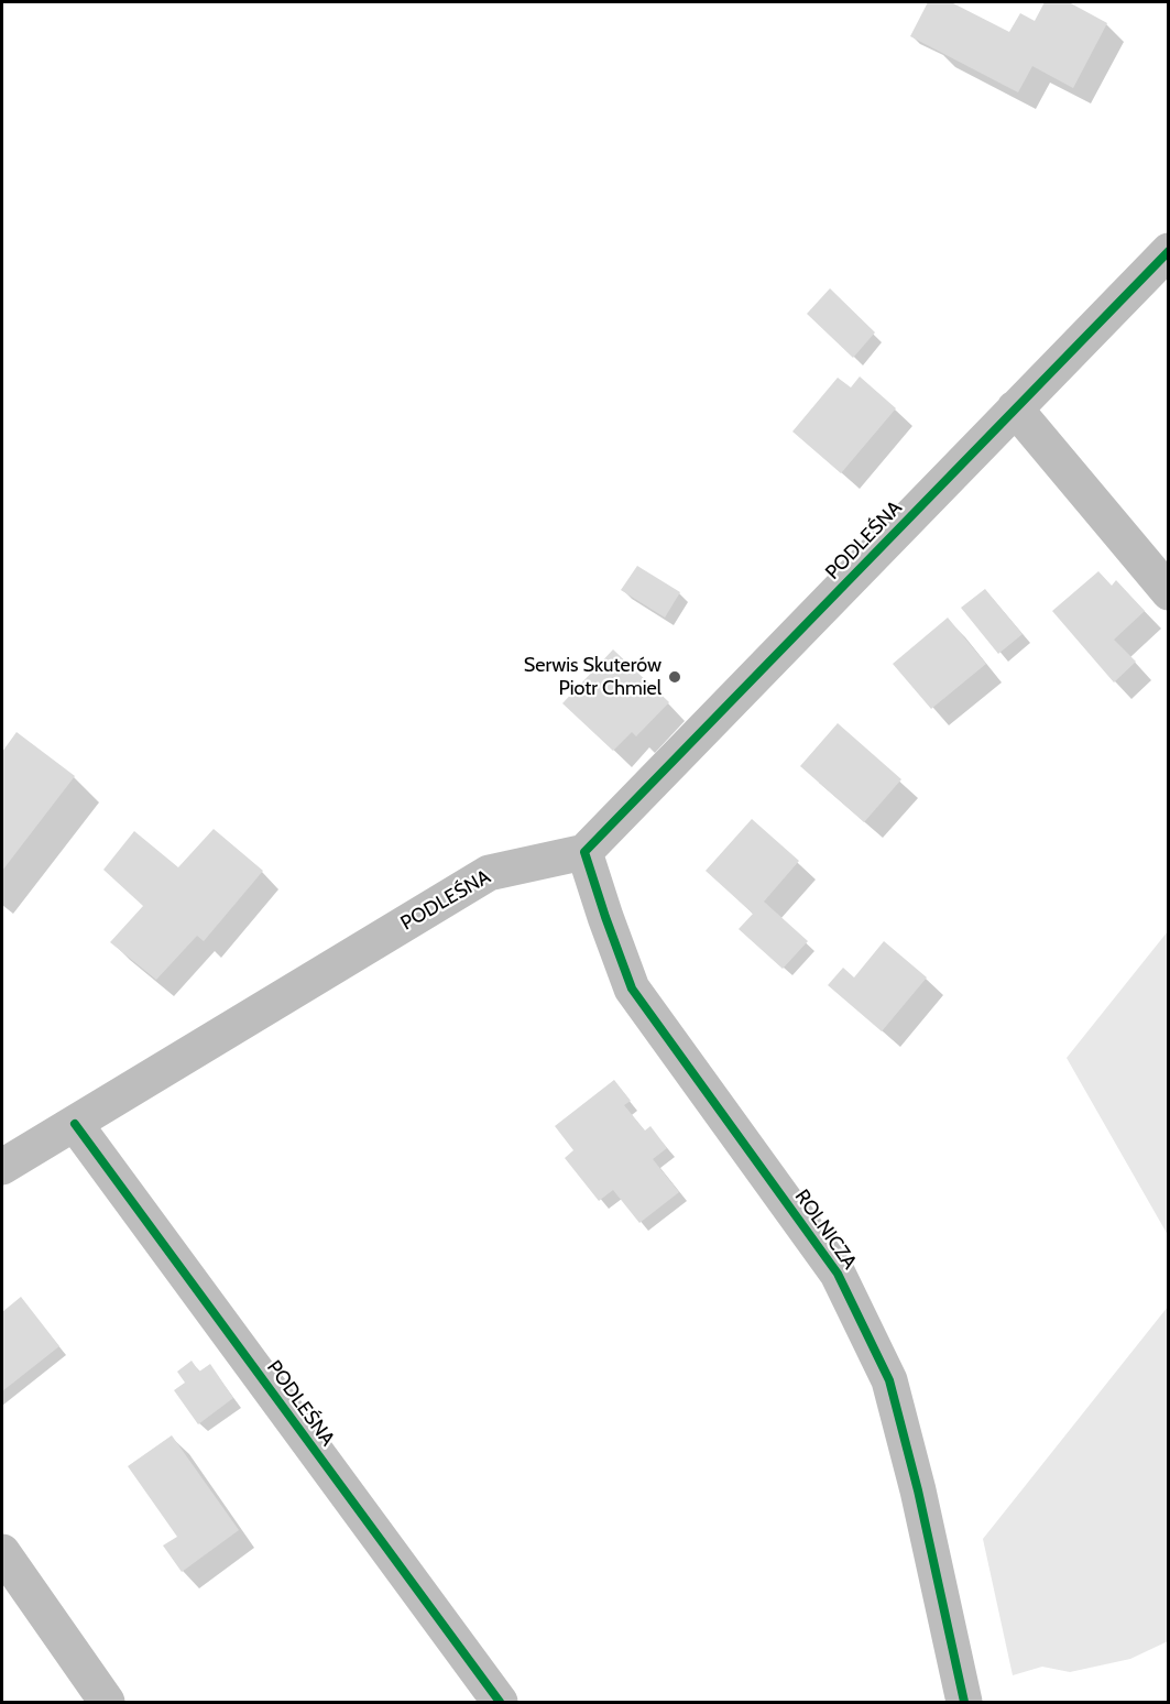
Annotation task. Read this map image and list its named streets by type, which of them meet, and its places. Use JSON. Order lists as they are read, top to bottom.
{
  "streets": {
    "street": ["PODLEŚNA", "ROLNICZA"]
  },
  "crossings": [
    ["PODLEŚNA", "ROLNICZA"]
  ],
  "places": ["Serwis Skuterów Piotr Chmiel"]
}
